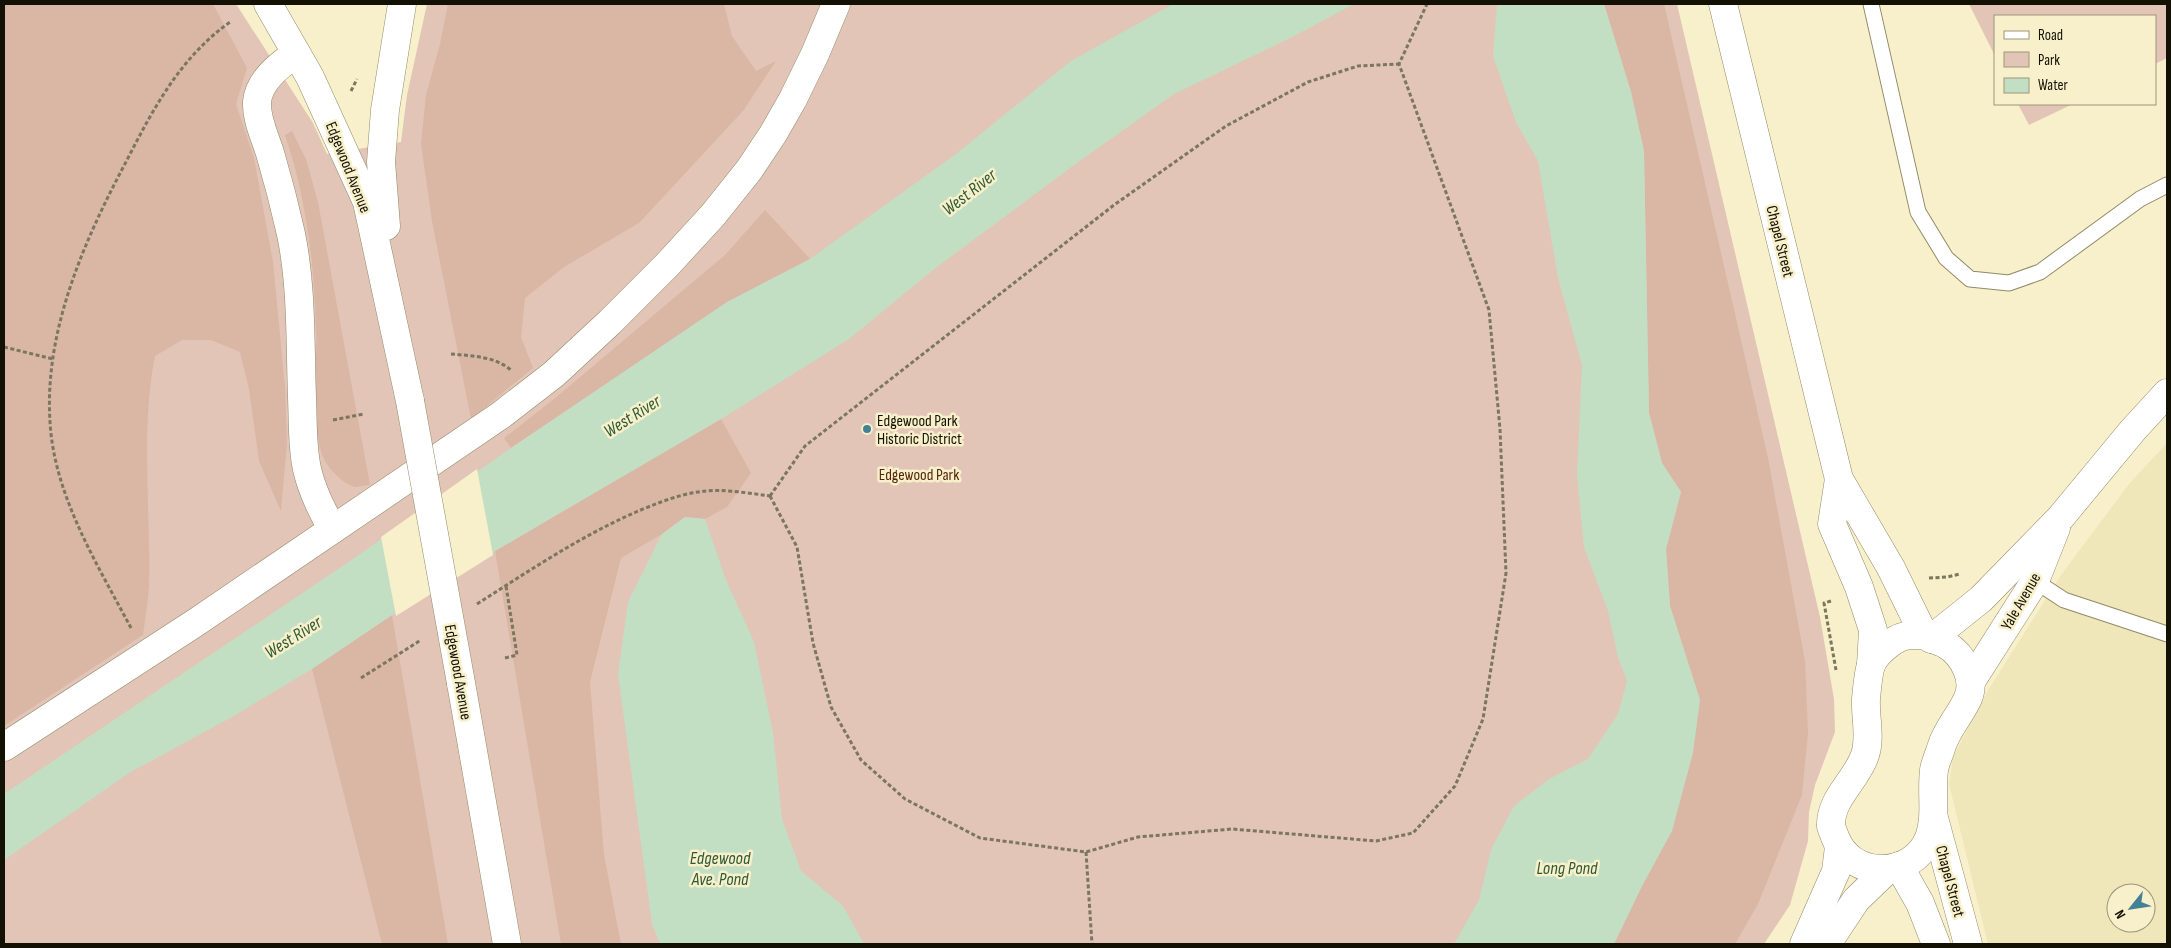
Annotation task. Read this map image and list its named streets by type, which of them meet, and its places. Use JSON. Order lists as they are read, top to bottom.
{
  "streets": {
    "street": ["Edgewood Avenue", "Chapel Street", "Yale Avenue"]
  },
  "crossings": [
    ["Chapel Street", "Yale Avenue"]
  ],
  "water": ["West River", "Edgewood Ave. Pond", "Long Pond"],
  "parks": ["Edgewood Park"],
  "places": ["Edgewood Park Historic District"],
  "legend": ["Road", "Park", "Water"],
  "north": "bottom left"
}
